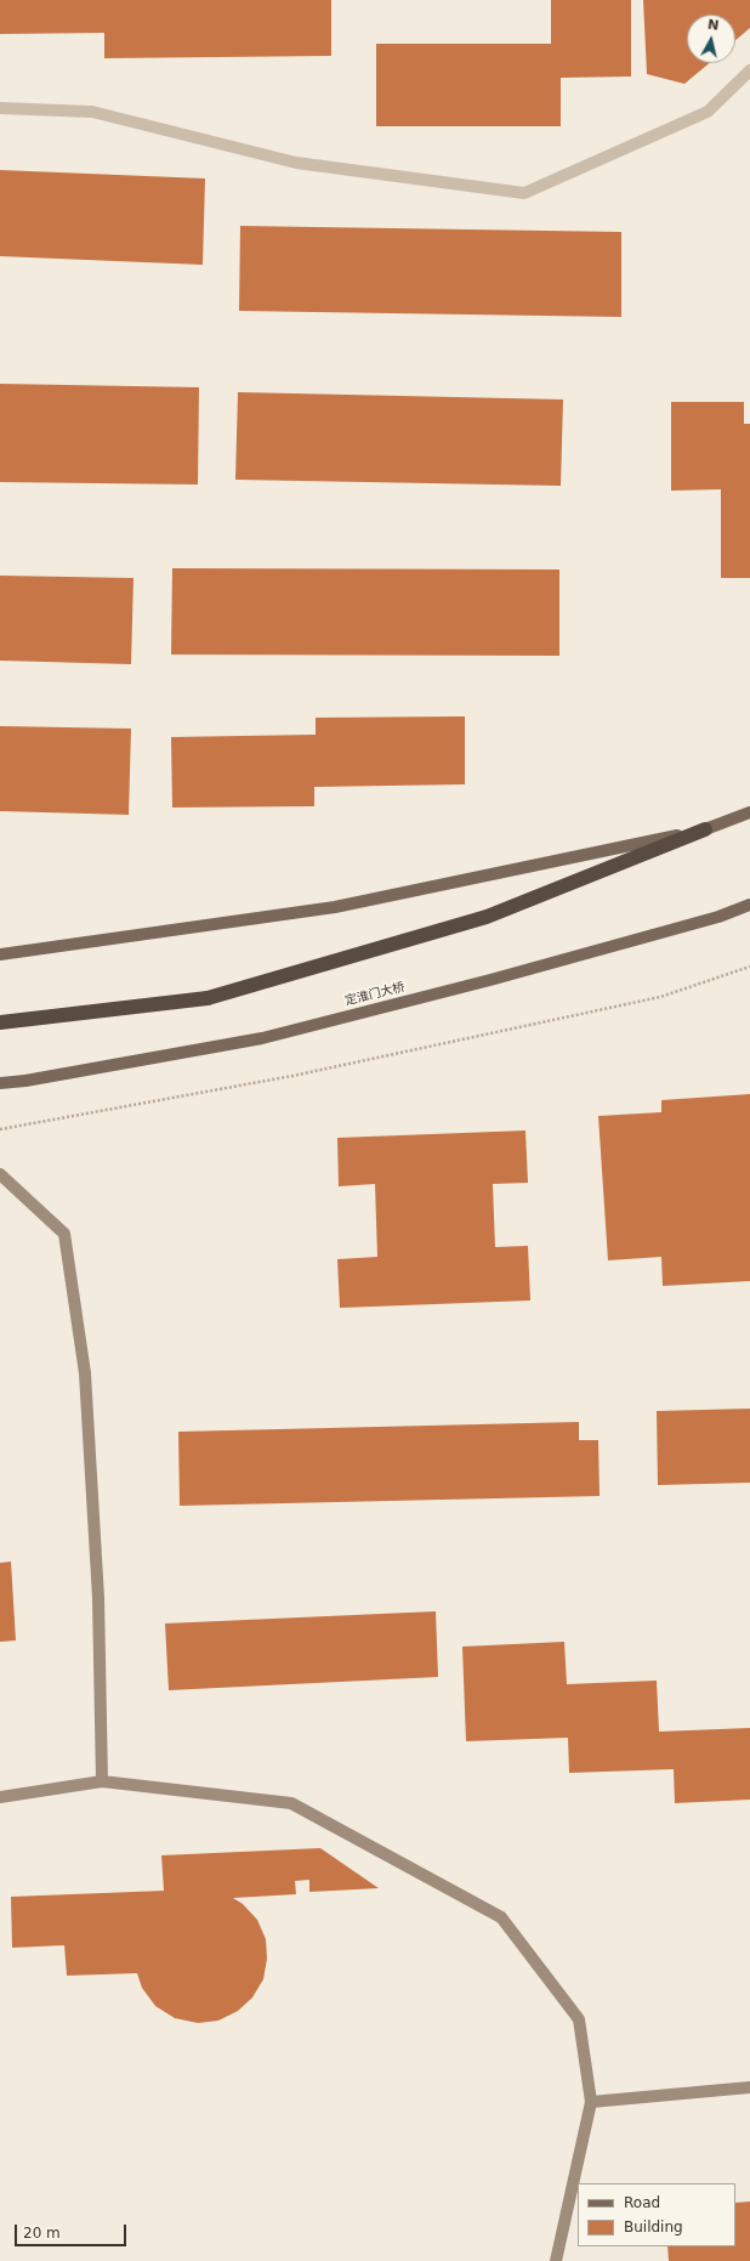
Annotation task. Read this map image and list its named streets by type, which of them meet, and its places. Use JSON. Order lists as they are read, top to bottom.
{
  "streets": {
    "main road": ["定淮门大桥"]
  },
  "legend": ["Road", "Building"],
  "scale_bar": "20 m",
  "north": "top"
}
